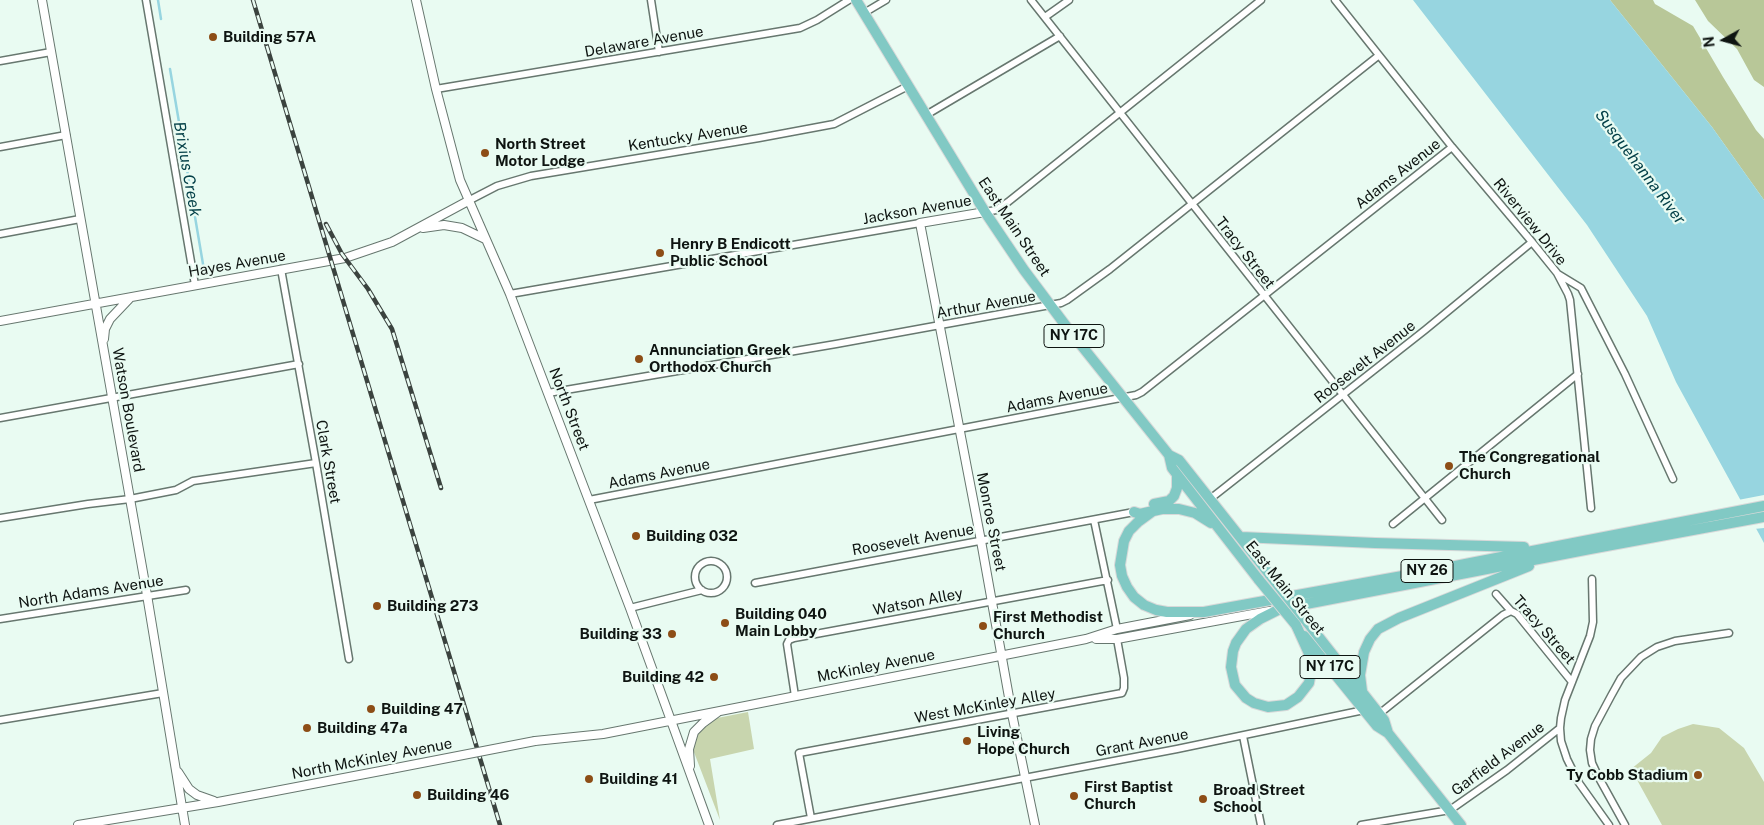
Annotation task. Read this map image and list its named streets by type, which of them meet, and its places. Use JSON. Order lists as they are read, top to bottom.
{
  "streets": {
    "main road": ["East Main Street", "NY 17C", "NY 26"],
    "street": [
      "Delaware Avenue",
      "Kentucky Avenue",
      "Adams Avenue",
      "Jackson Avenue",
      "Riverview Drive",
      "Tracy Street",
      "Hayes Avenue",
      "Arthur Avenue",
      "Roosevelt Avenue",
      "North Street",
      "Watson Boulevard",
      "Clark Street",
      "Monroe Street",
      "North Adams Avenue",
      "Watson Alley",
      "McKinley Avenue",
      "West McKinley Alley",
      "Grant Avenue",
      "North McKinley Avenue",
      "Garfield Avenue"
    ]
  },
  "crossings": [
    ["Delaware Avenue", "North Street"],
    ["Kentucky Avenue", "East Main Street"],
    ["Kentucky Avenue", "Hayes Avenue"],
    ["Kentucky Avenue", "North Street"],
    ["Adams Avenue", "Riverview Drive"],
    ["Adams Avenue", "East Main Street"],
    ["Adams Avenue", "Tracy Street"],
    ["Adams Avenue", "North Street"],
    ["Adams Avenue", "Monroe Street"],
    ["Jackson Avenue", "East Main Street"],
    ["Jackson Avenue", "Tracy Street"],
    ["Jackson Avenue", "North Street"],
    ["Jackson Avenue", "Monroe Street"],
    ["Riverview Drive", "Arthur Avenue"],
    ["Riverview Drive", "Roosevelt Avenue"],
    ["East Main Street", "Arthur Avenue"],
    ["East Main Street", "Roosevelt Avenue"],
    ["East Main Street", "NY 26"],
    ["East Main Street", "Grant Avenue"],
    ["East Main Street", "Garfield Avenue"],
    ["Tracy Street", "Arthur Avenue"],
    ["Tracy Street", "Roosevelt Avenue"],
    ["Hayes Avenue", "North Street"],
    ["Hayes Avenue", "Watson Boulevard"],
    ["Hayes Avenue", "Clark Street"],
    ["Arthur Avenue", "North Street"],
    ["Arthur Avenue", "Monroe Street"],
    ["Roosevelt Avenue", "Monroe Street"],
    ["North Street", "McKinley Avenue"],
    ["North Street", "North McKinley Avenue"],
    ["Watson Boulevard", "North Adams Avenue"],
    ["Watson Boulevard", "North McKinley Avenue"],
    ["Monroe Street", "Watson Alley"],
    ["Monroe Street", "McKinley Avenue"],
    ["Monroe Street", "West McKinley Alley"],
    ["Monroe Street", "Grant Avenue"],
    ["NY 26", "McKinley Avenue"],
    ["Watson Alley", "McKinley Avenue"],
    ["McKinley Avenue", "West McKinley Alley"],
    ["McKinley Avenue", "North McKinley Avenue"],
    ["West McKinley Alley", "Grant Avenue"]
  ],
  "water": ["Susquehanna River", "Brixius Creek"],
  "places": [
    "Building 57A",
    "North Street Motor Lodge",
    "Henry B Endicott Public School",
    "Annunciation Greek Orthodox Church",
    "The Congregational Church",
    "Building 032",
    "Building 273",
    "Building 040 Main Lobby",
    "First Methodist Church",
    "Building 33",
    "Building 42",
    "Building 47",
    "Building 47a",
    "Living Hope Church",
    "Ty Cobb Stadium",
    "Building 41",
    "Building 46",
    "First Baptist Church",
    "Broad Street School"
  ],
  "north": "left"
}
